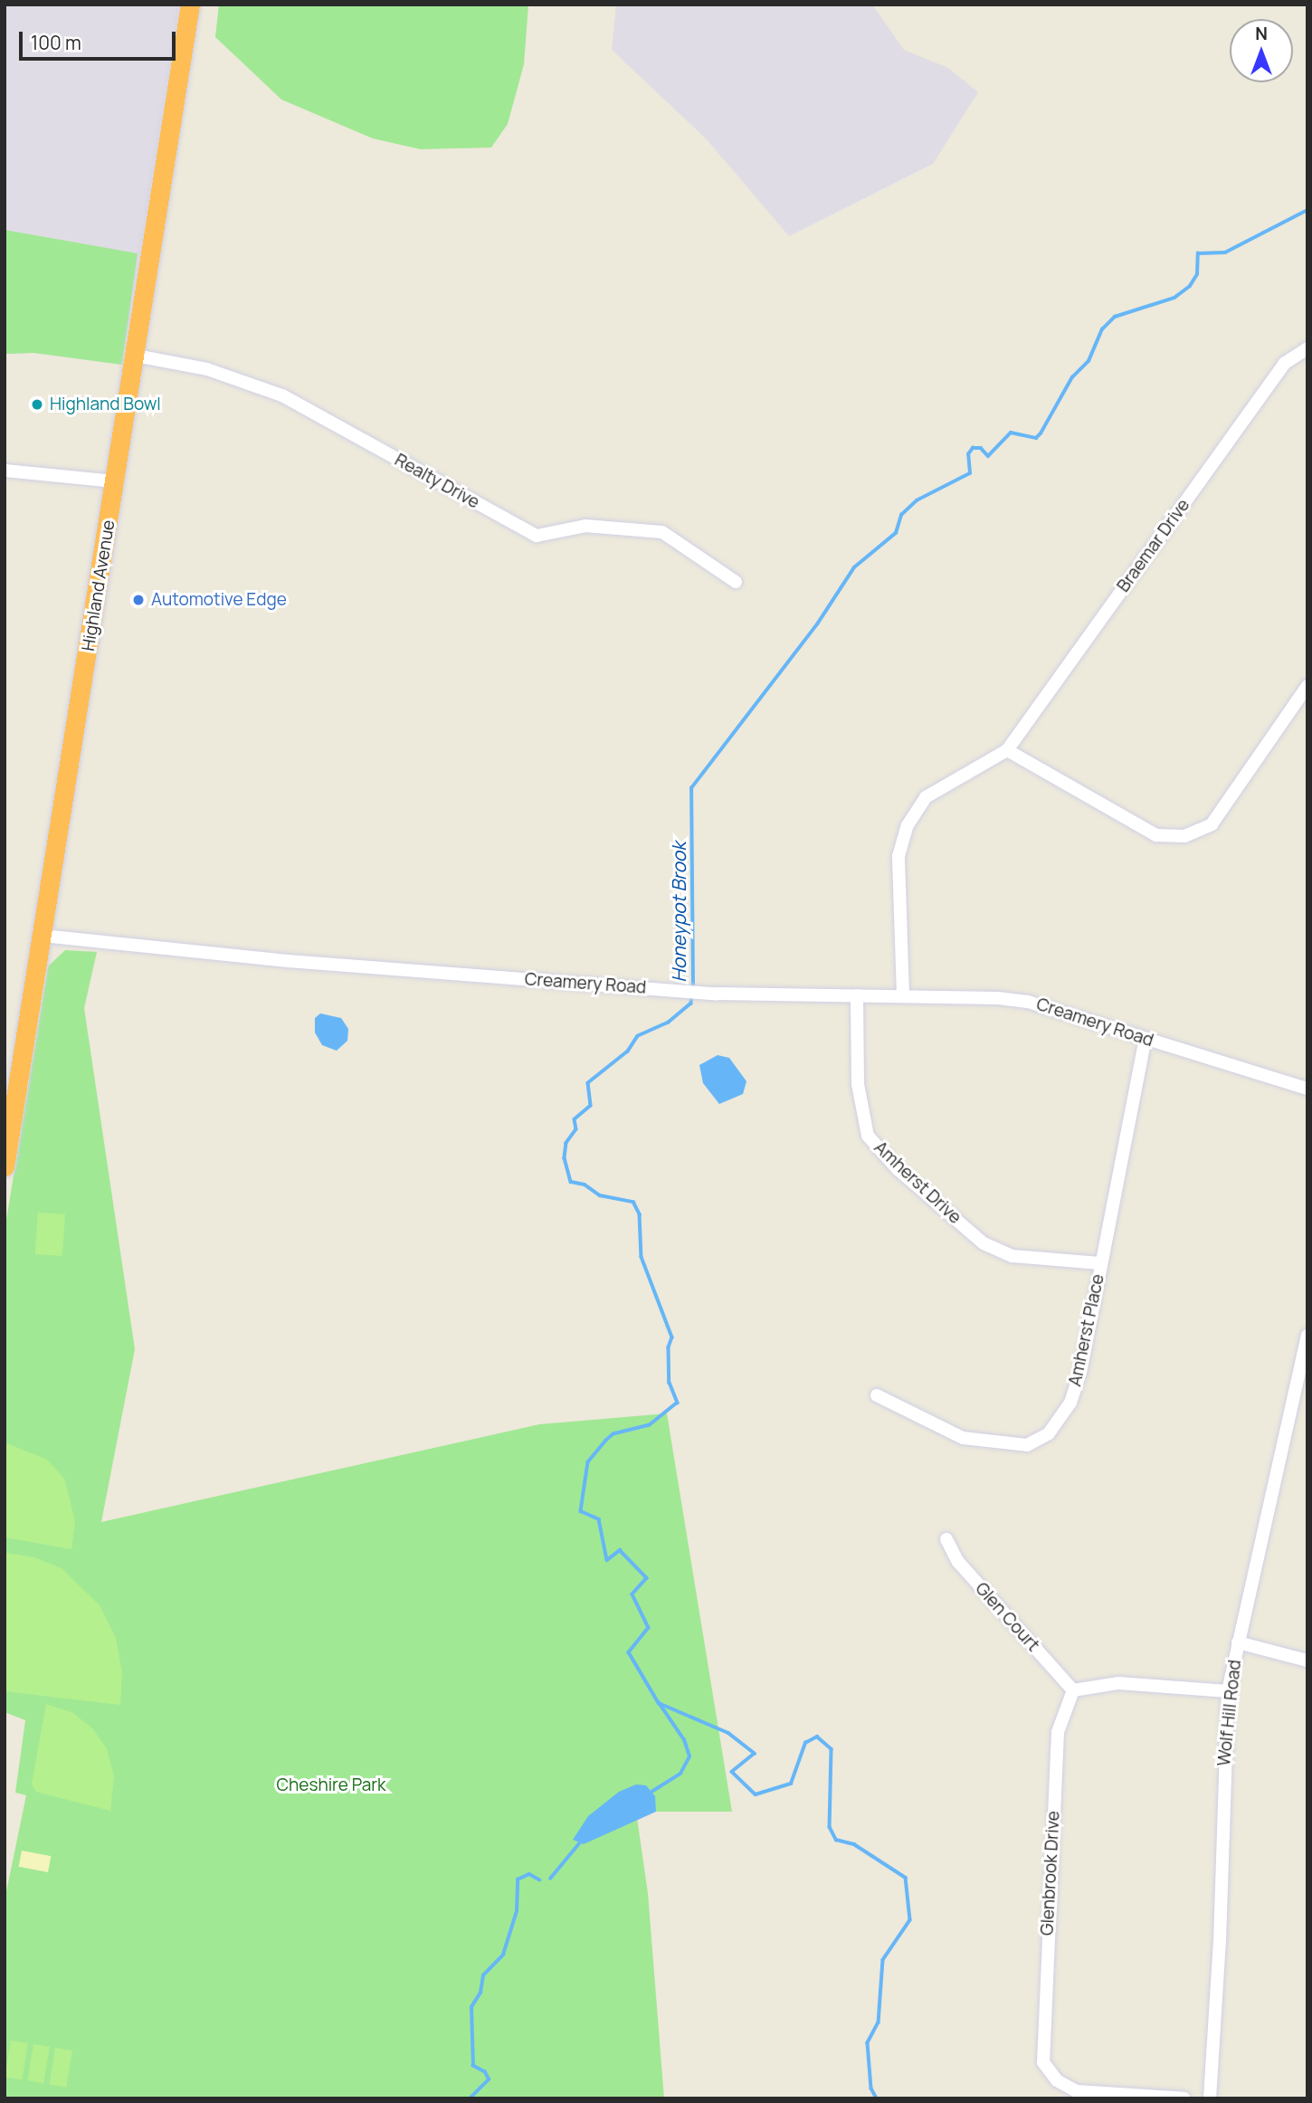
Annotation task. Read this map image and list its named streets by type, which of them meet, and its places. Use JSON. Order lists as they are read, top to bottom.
{
  "streets": {
    "highway": ["Highland Avenue"],
    "street": [
      "Realty Drive",
      "Braemar Drive",
      "Creamery Road",
      "Amherst Drive",
      "Amherst Place",
      "Glen Court",
      "Wolf Hill Road",
      "Glenbrook Drive"
    ]
  },
  "crossings": [
    ["Realty Drive", "Highland Avenue"],
    ["Braemar Drive", "Creamery Road"],
    ["Highland Avenue", "Creamery Road"],
    ["Creamery Road", "Amherst Drive"],
    ["Creamery Road", "Amherst Place"],
    ["Amherst Drive", "Amherst Place"],
    ["Glen Court", "Glenbrook Drive"]
  ],
  "water": ["Honeypot Brook"],
  "parks": ["Cheshire Park"],
  "places": ["Highland Bowl", "Automotive Edge"],
  "scale_bar": "100 m",
  "north": "top"
}
